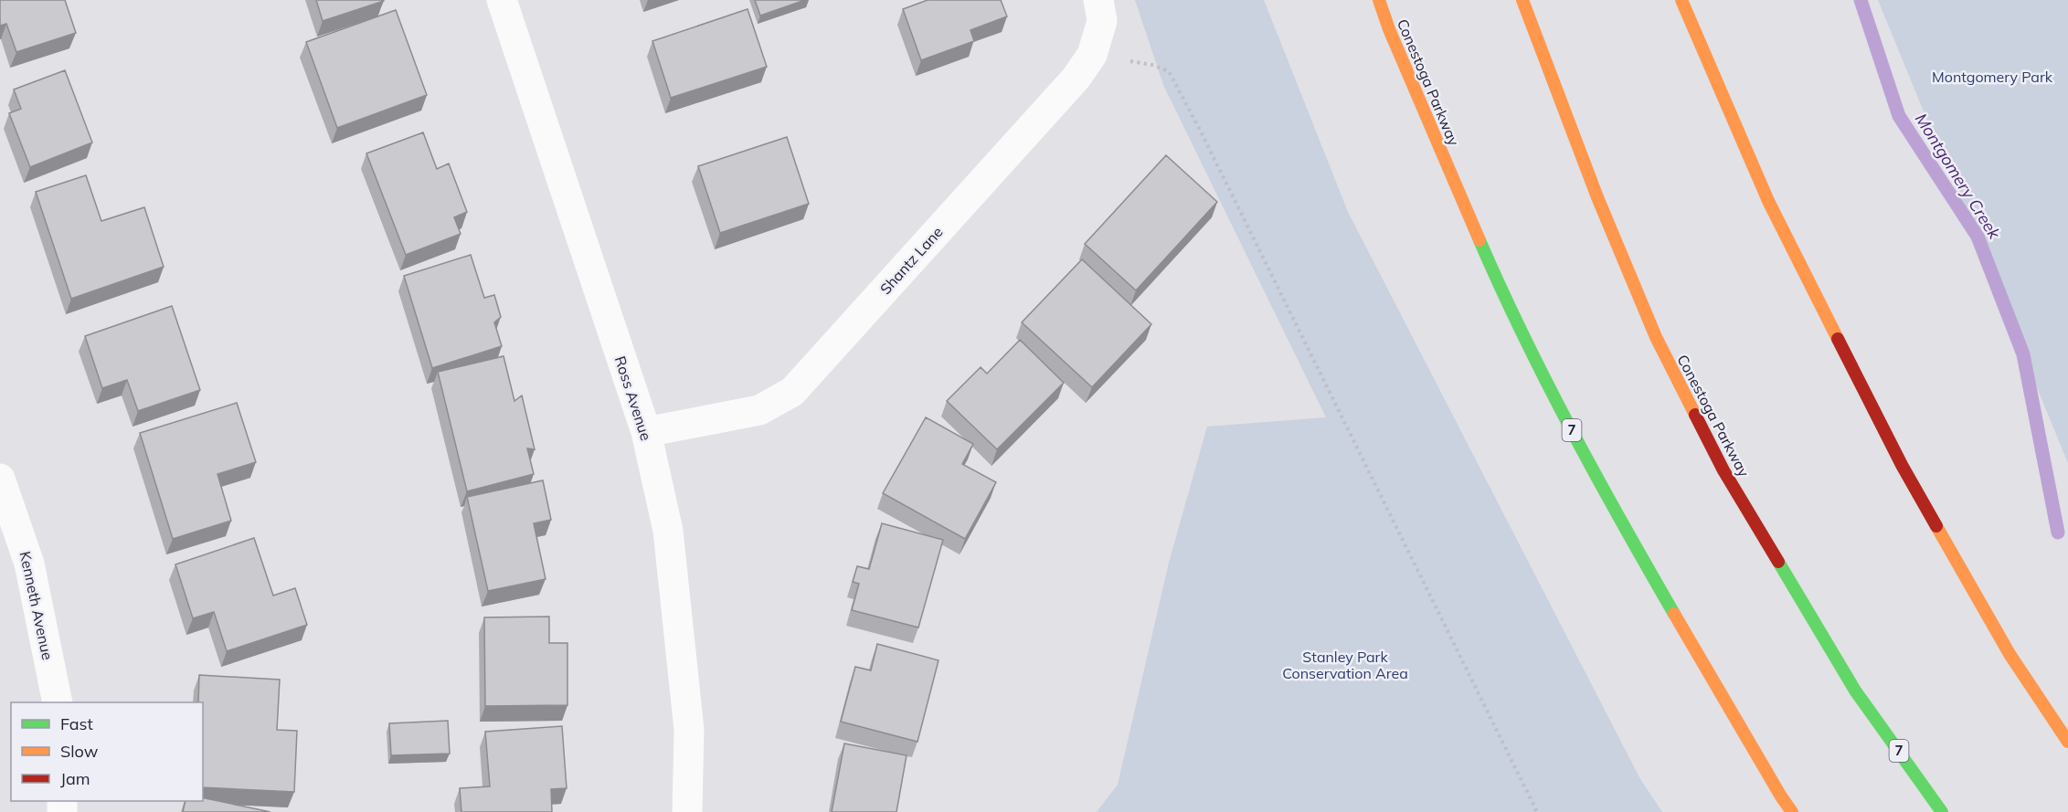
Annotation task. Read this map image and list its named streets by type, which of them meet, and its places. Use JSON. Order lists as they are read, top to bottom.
{
  "streets": {
    "highway": ["Conestoga Parkway", "7"],
    "street": ["Shantz Lane", "Ross Avenue", "Kenneth Avenue"]
  },
  "crossings": [
    ["Shantz Lane", "Ross Avenue"]
  ],
  "water": ["Montgomery Creek"],
  "parks": ["Montgomery Park", "Stanley Park Conservation Area"],
  "legend": ["Fast", "Slow", "Jam"]
}
